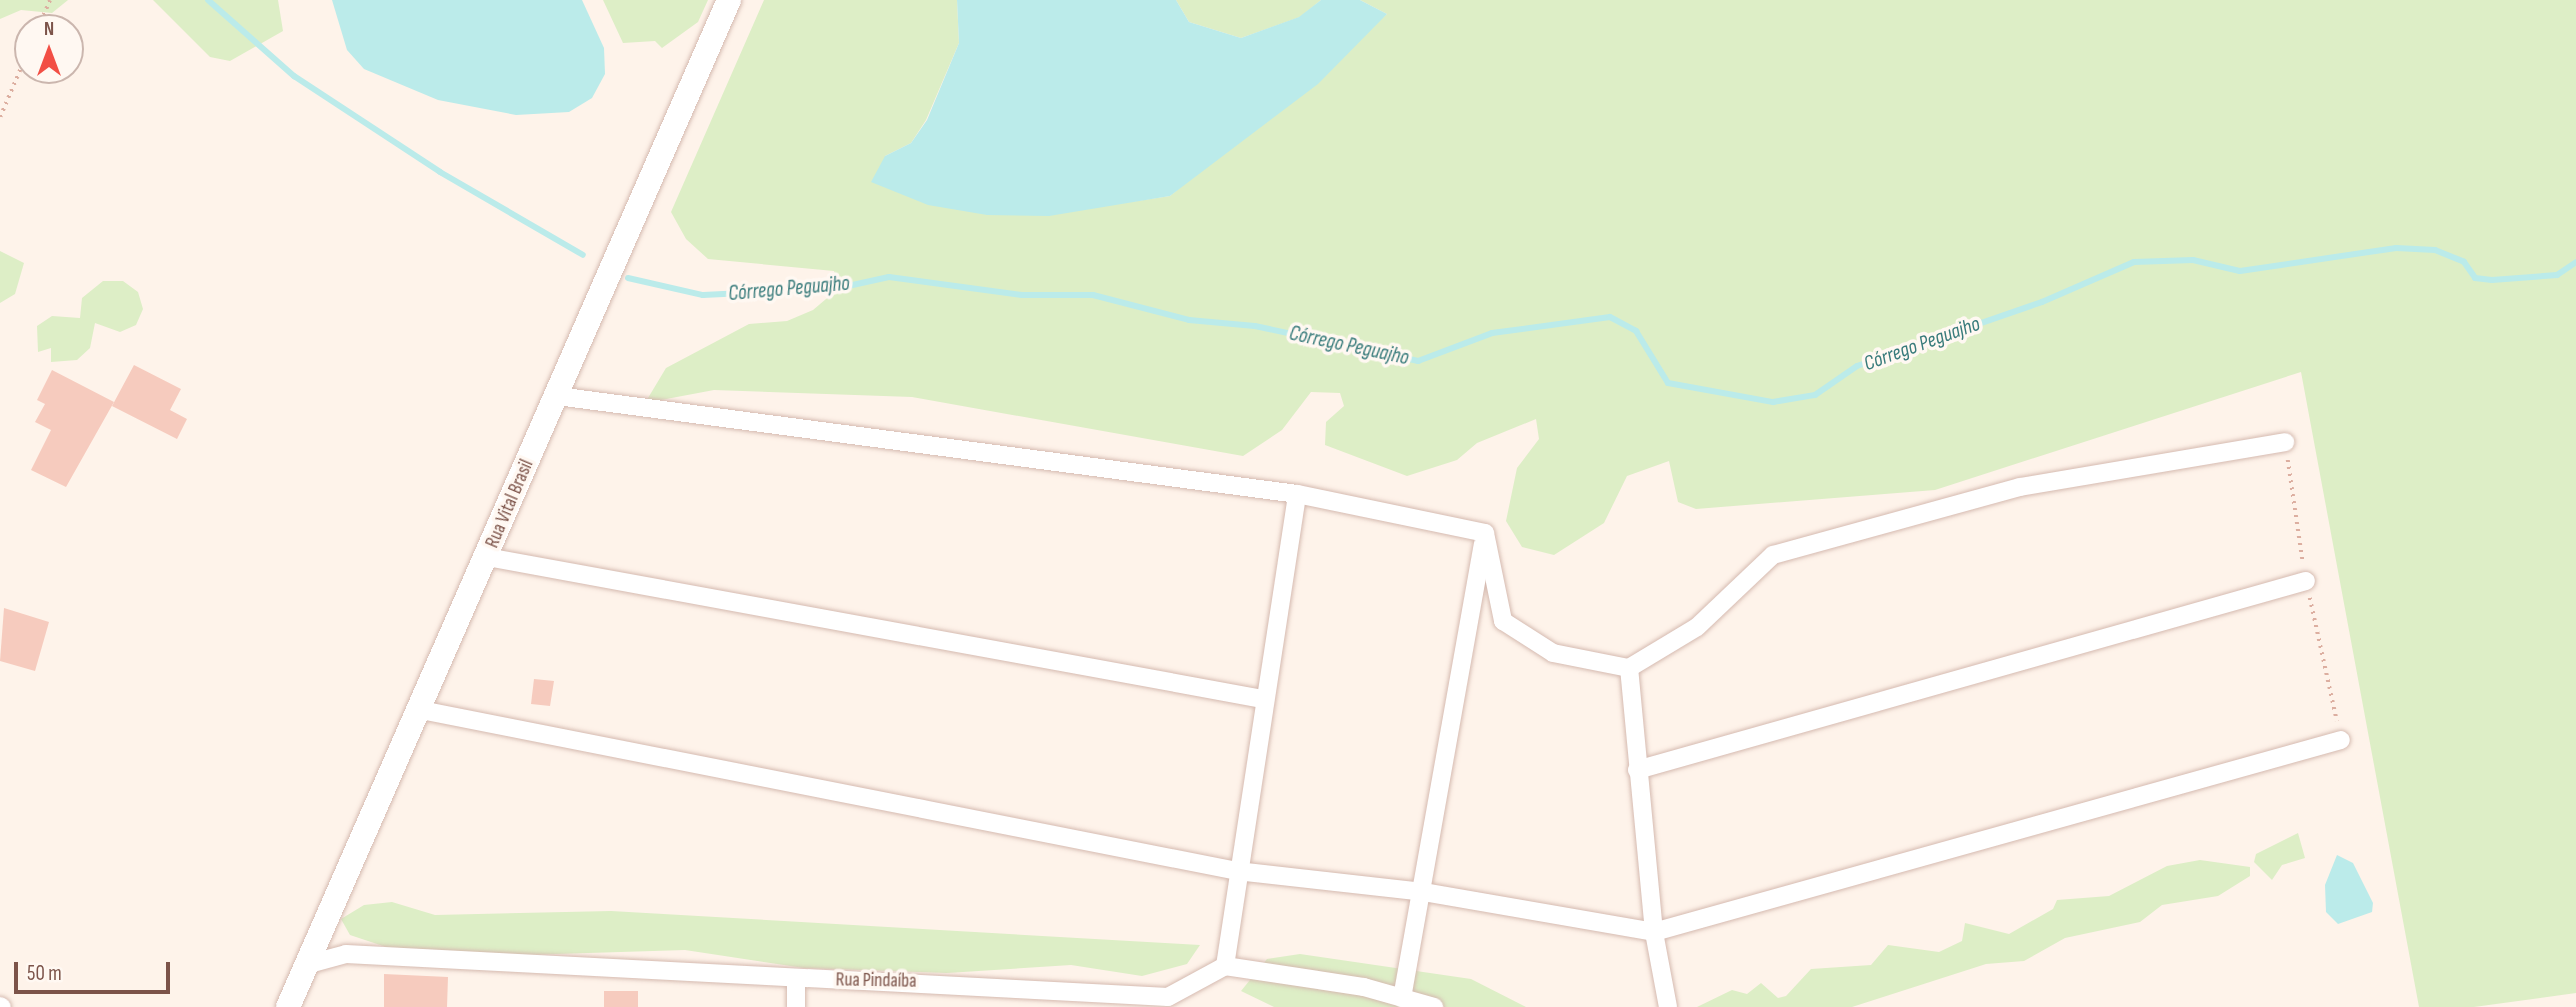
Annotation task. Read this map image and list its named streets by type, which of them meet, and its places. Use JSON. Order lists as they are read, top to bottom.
{
  "streets": {
    "main road": ["Rua Vital Brasil"],
    "street": ["Rua Pindaíba"]
  },
  "crossings": [
    ["Rua Vital Brasil", "Rua Pindaíba"]
  ],
  "water": ["Córrego Peguajho"],
  "scale_bar": "50 m",
  "north": "top"
}
